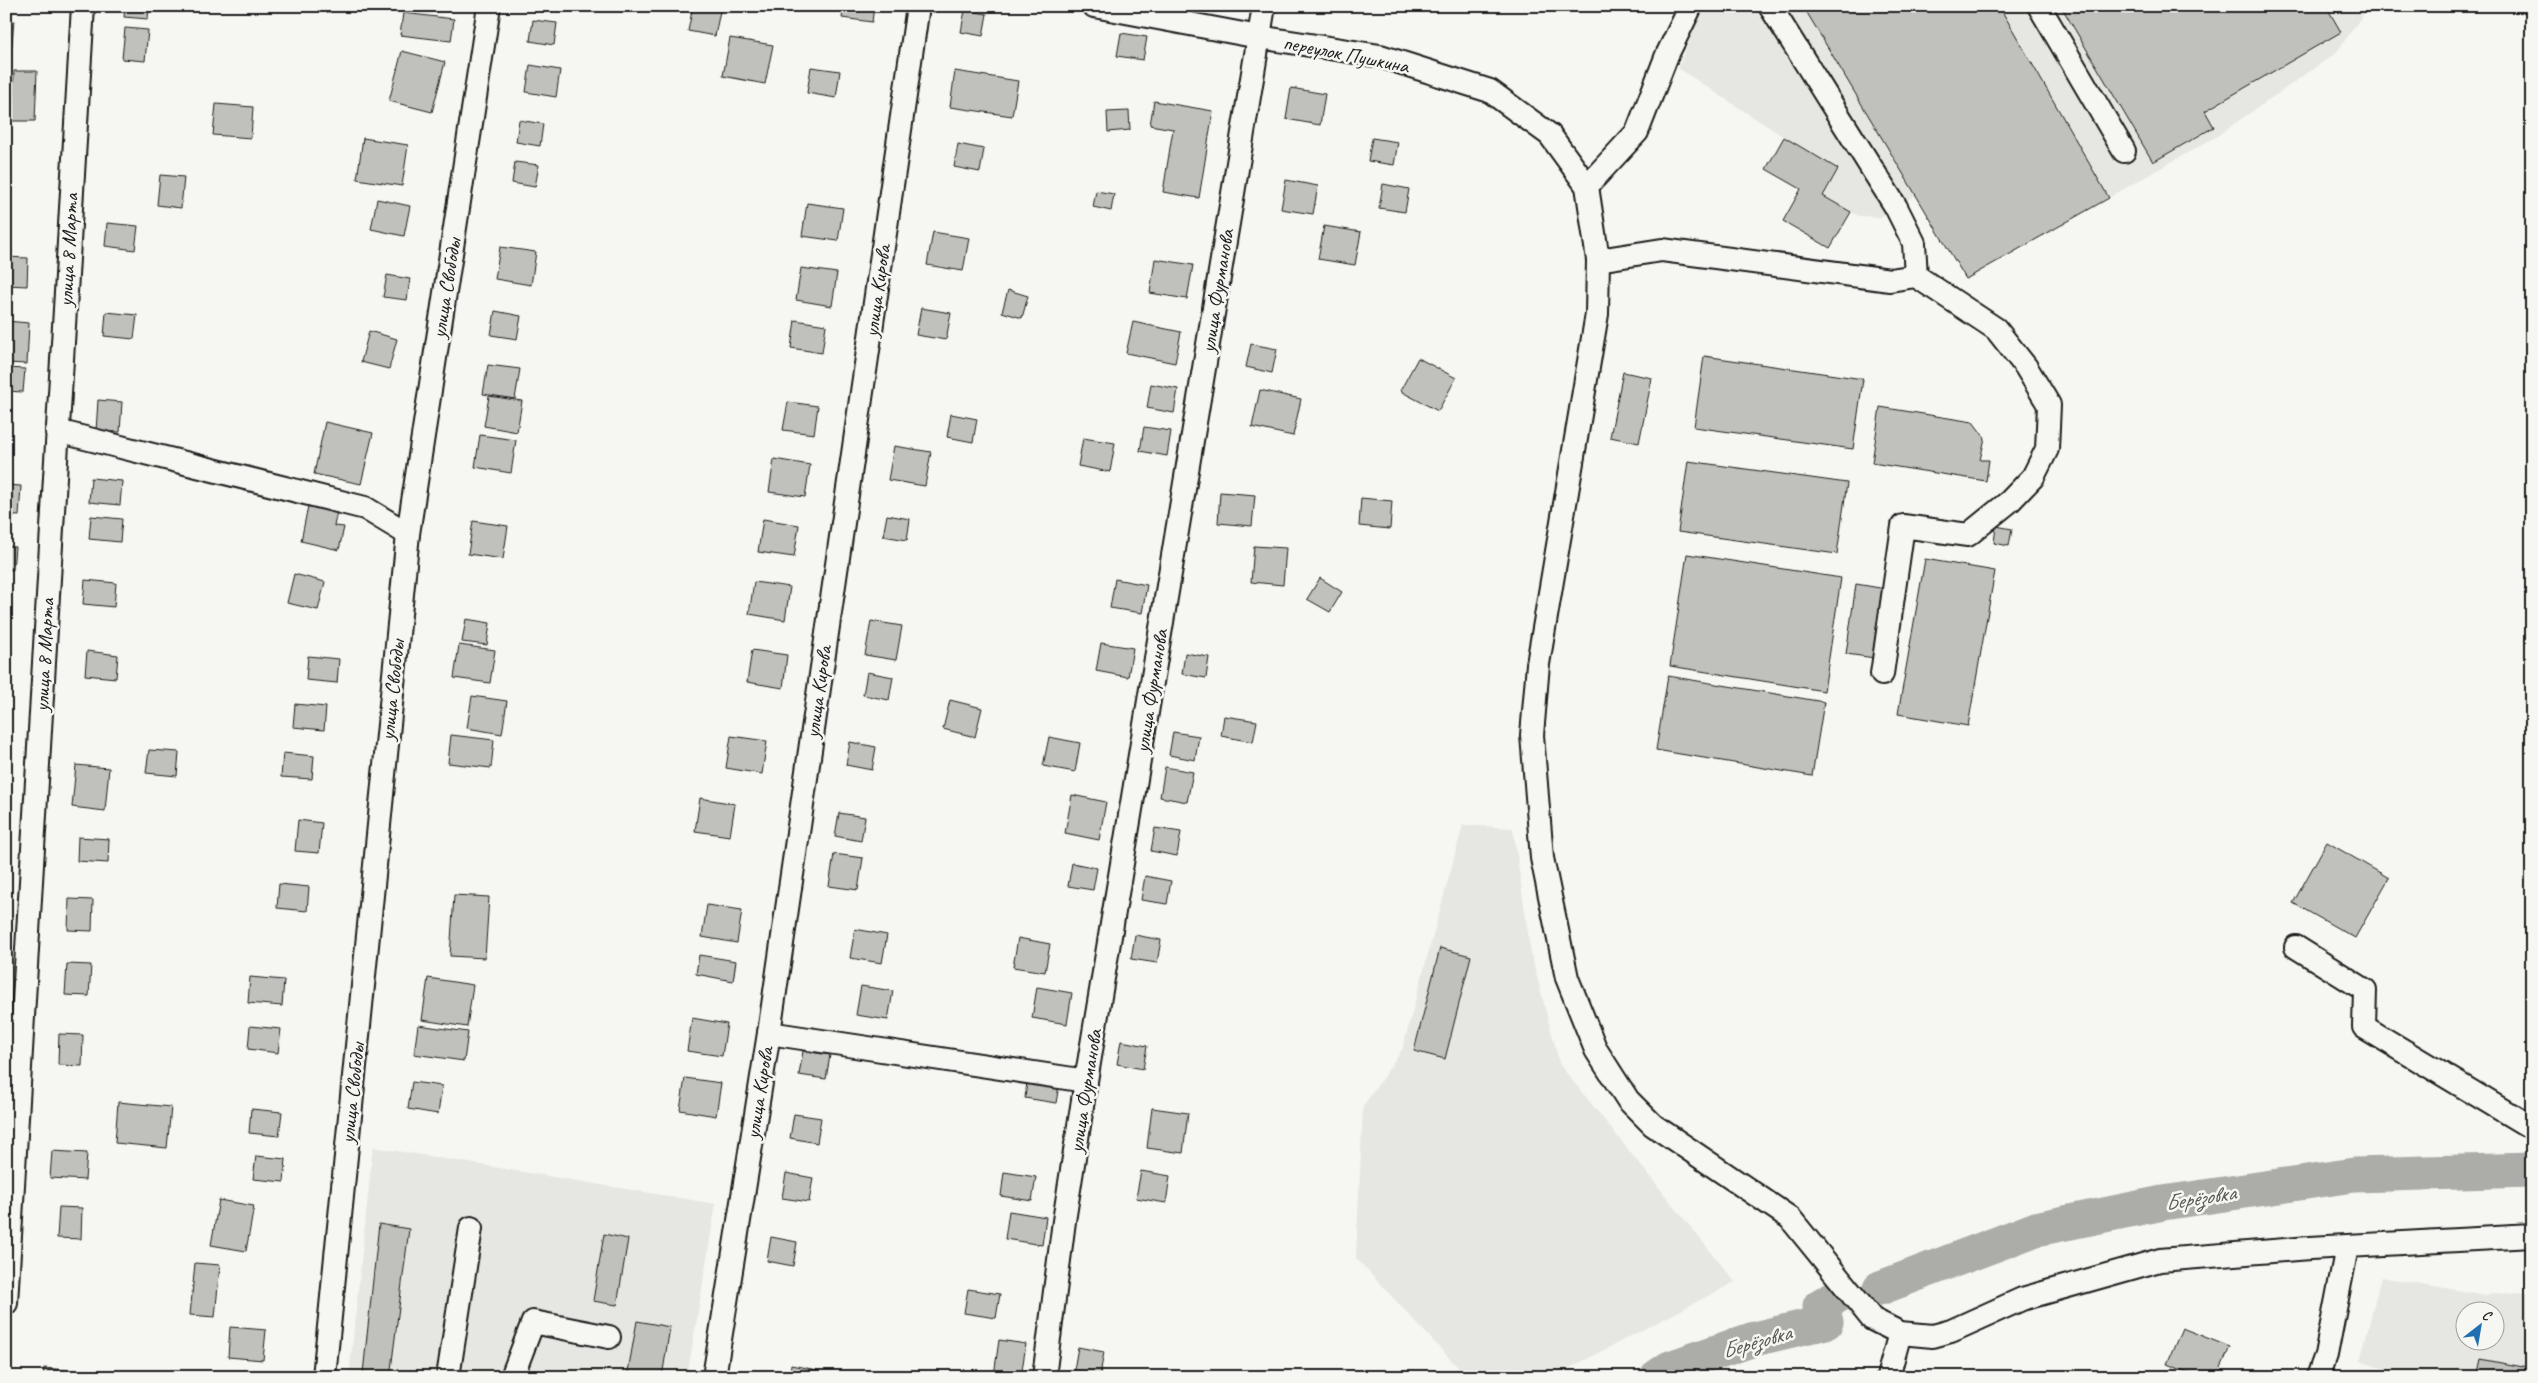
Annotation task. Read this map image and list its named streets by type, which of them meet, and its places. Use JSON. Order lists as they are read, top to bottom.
{
  "streets": {
    "street": [
      "переулок Пушкина",
      "улица 8 Марта",
      "улица Свободы",
      "улица Кирова",
      "улица Фурманова"
    ]
  },
  "crossings": [
    ["переулок Пушкина", "улица Фурманова"]
  ],
  "water": ["Берёзовка"],
  "north": "top right"
}
